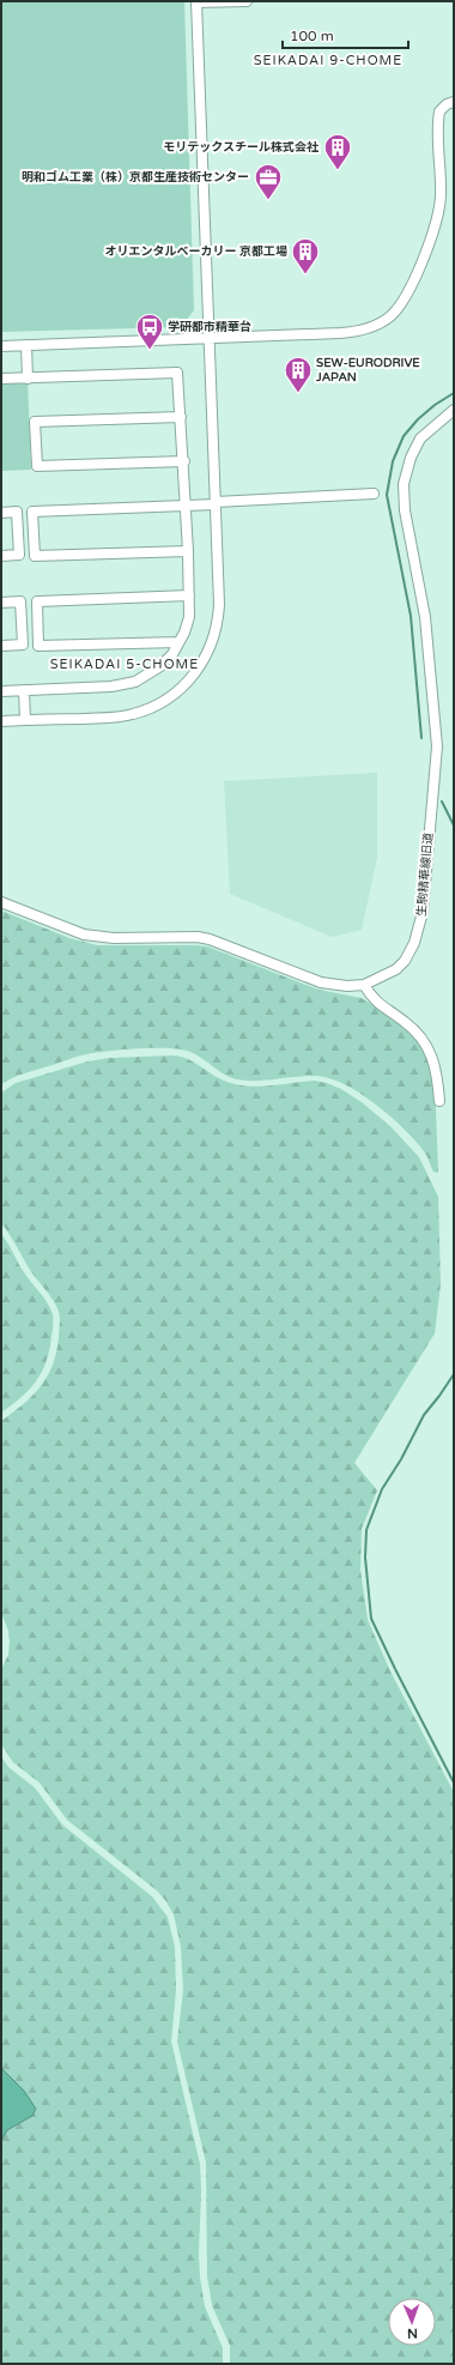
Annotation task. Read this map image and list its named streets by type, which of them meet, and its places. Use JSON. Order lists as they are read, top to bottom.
{
  "streets": {
    "street": ["生駒精華線旧道"]
  },
  "districts": ["SEIKADAI 9-CHOME", "SEIKADAI 5-CHOME"],
  "places": {
    "building": ["モリテックスチール株式会社", "オリエンタルベーカリー 京都工場", "SEW-EURODRIVE JAPAN"],
    "office": ["明和ゴム工業（株）京都生産技術センター"],
    "bus stop": ["学研都市精華台"]
  },
  "scale_bar": "100 m",
  "north": "bottom"
}
